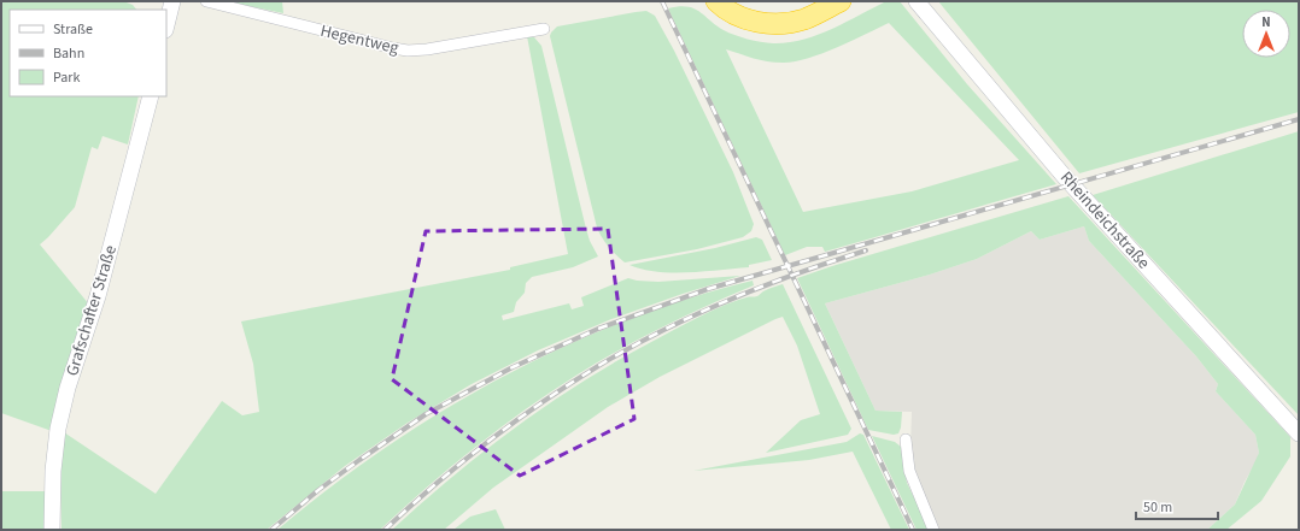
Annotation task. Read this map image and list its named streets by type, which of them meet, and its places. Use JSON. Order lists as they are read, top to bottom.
{
  "streets": {
    "main road": ["Rheindeichstraße", "Grafschafter Straße"],
    "street": ["Hegentweg"]
  },
  "legend": ["Straße", "Bahn", "Park"],
  "scale_bar": "50 m",
  "north": "top"
}
